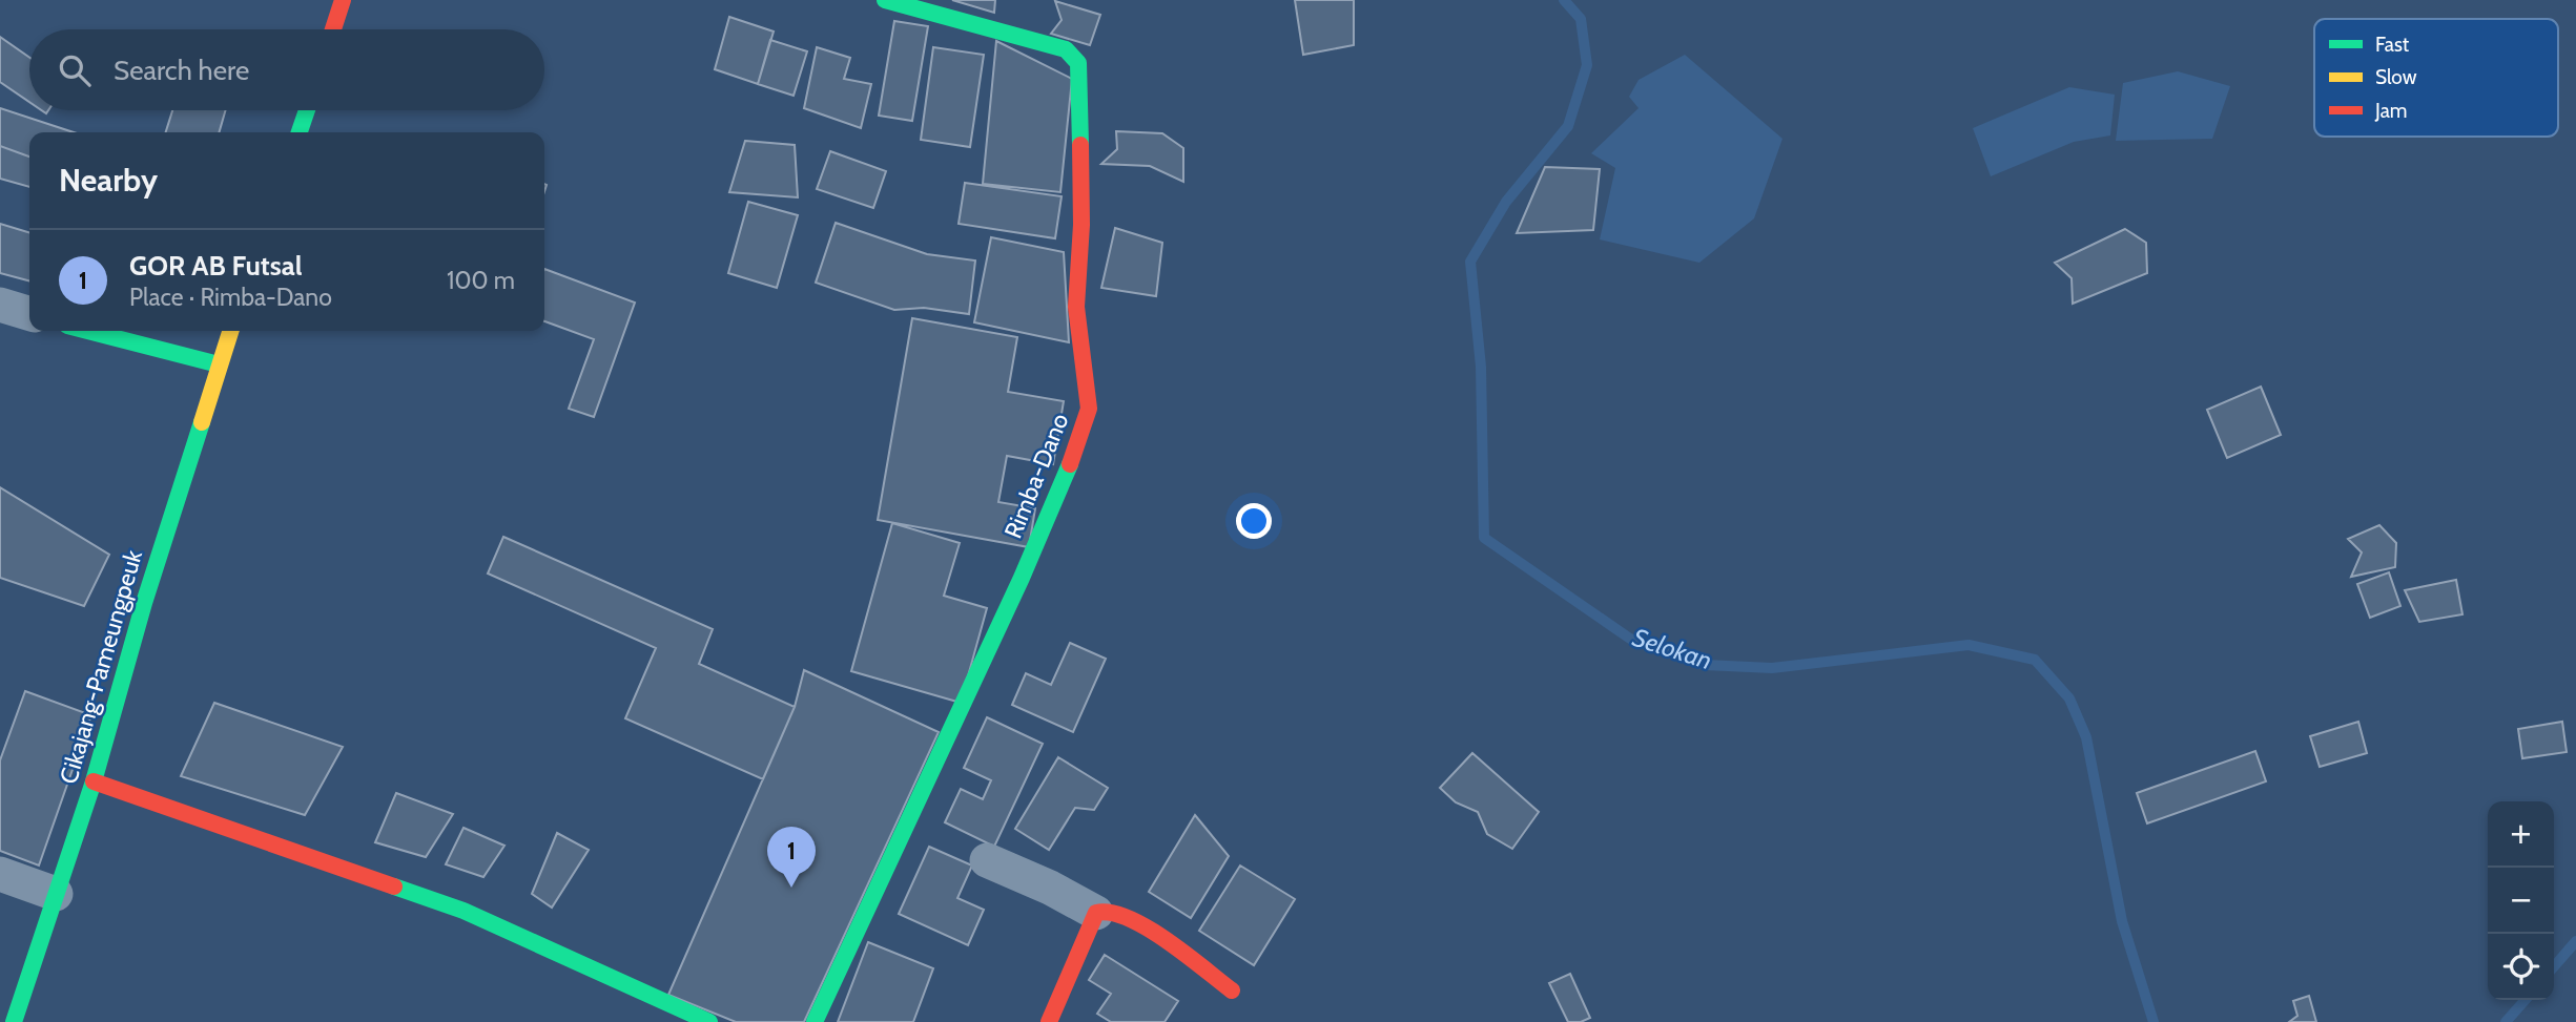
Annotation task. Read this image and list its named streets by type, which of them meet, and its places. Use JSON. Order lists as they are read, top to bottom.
{
  "streets": {
    "street": ["Rimba-Dano", "Cikajang-Pameungpeuk"]
  },
  "water": ["Selokan"],
  "legend": ["Fast", "Slow", "Jam"],
  "page": {
    "search": "Search here",
    "heading": "Nearby",
    "list": [
      {
        "mark": "1",
        "name": "GOR AB Futsal",
        "note": "Place · Rimba-Dano",
        "value": "100 m"
      }
    ],
    "map_buttons": ["+", "−"],
    "pins": "1"
  }
}
